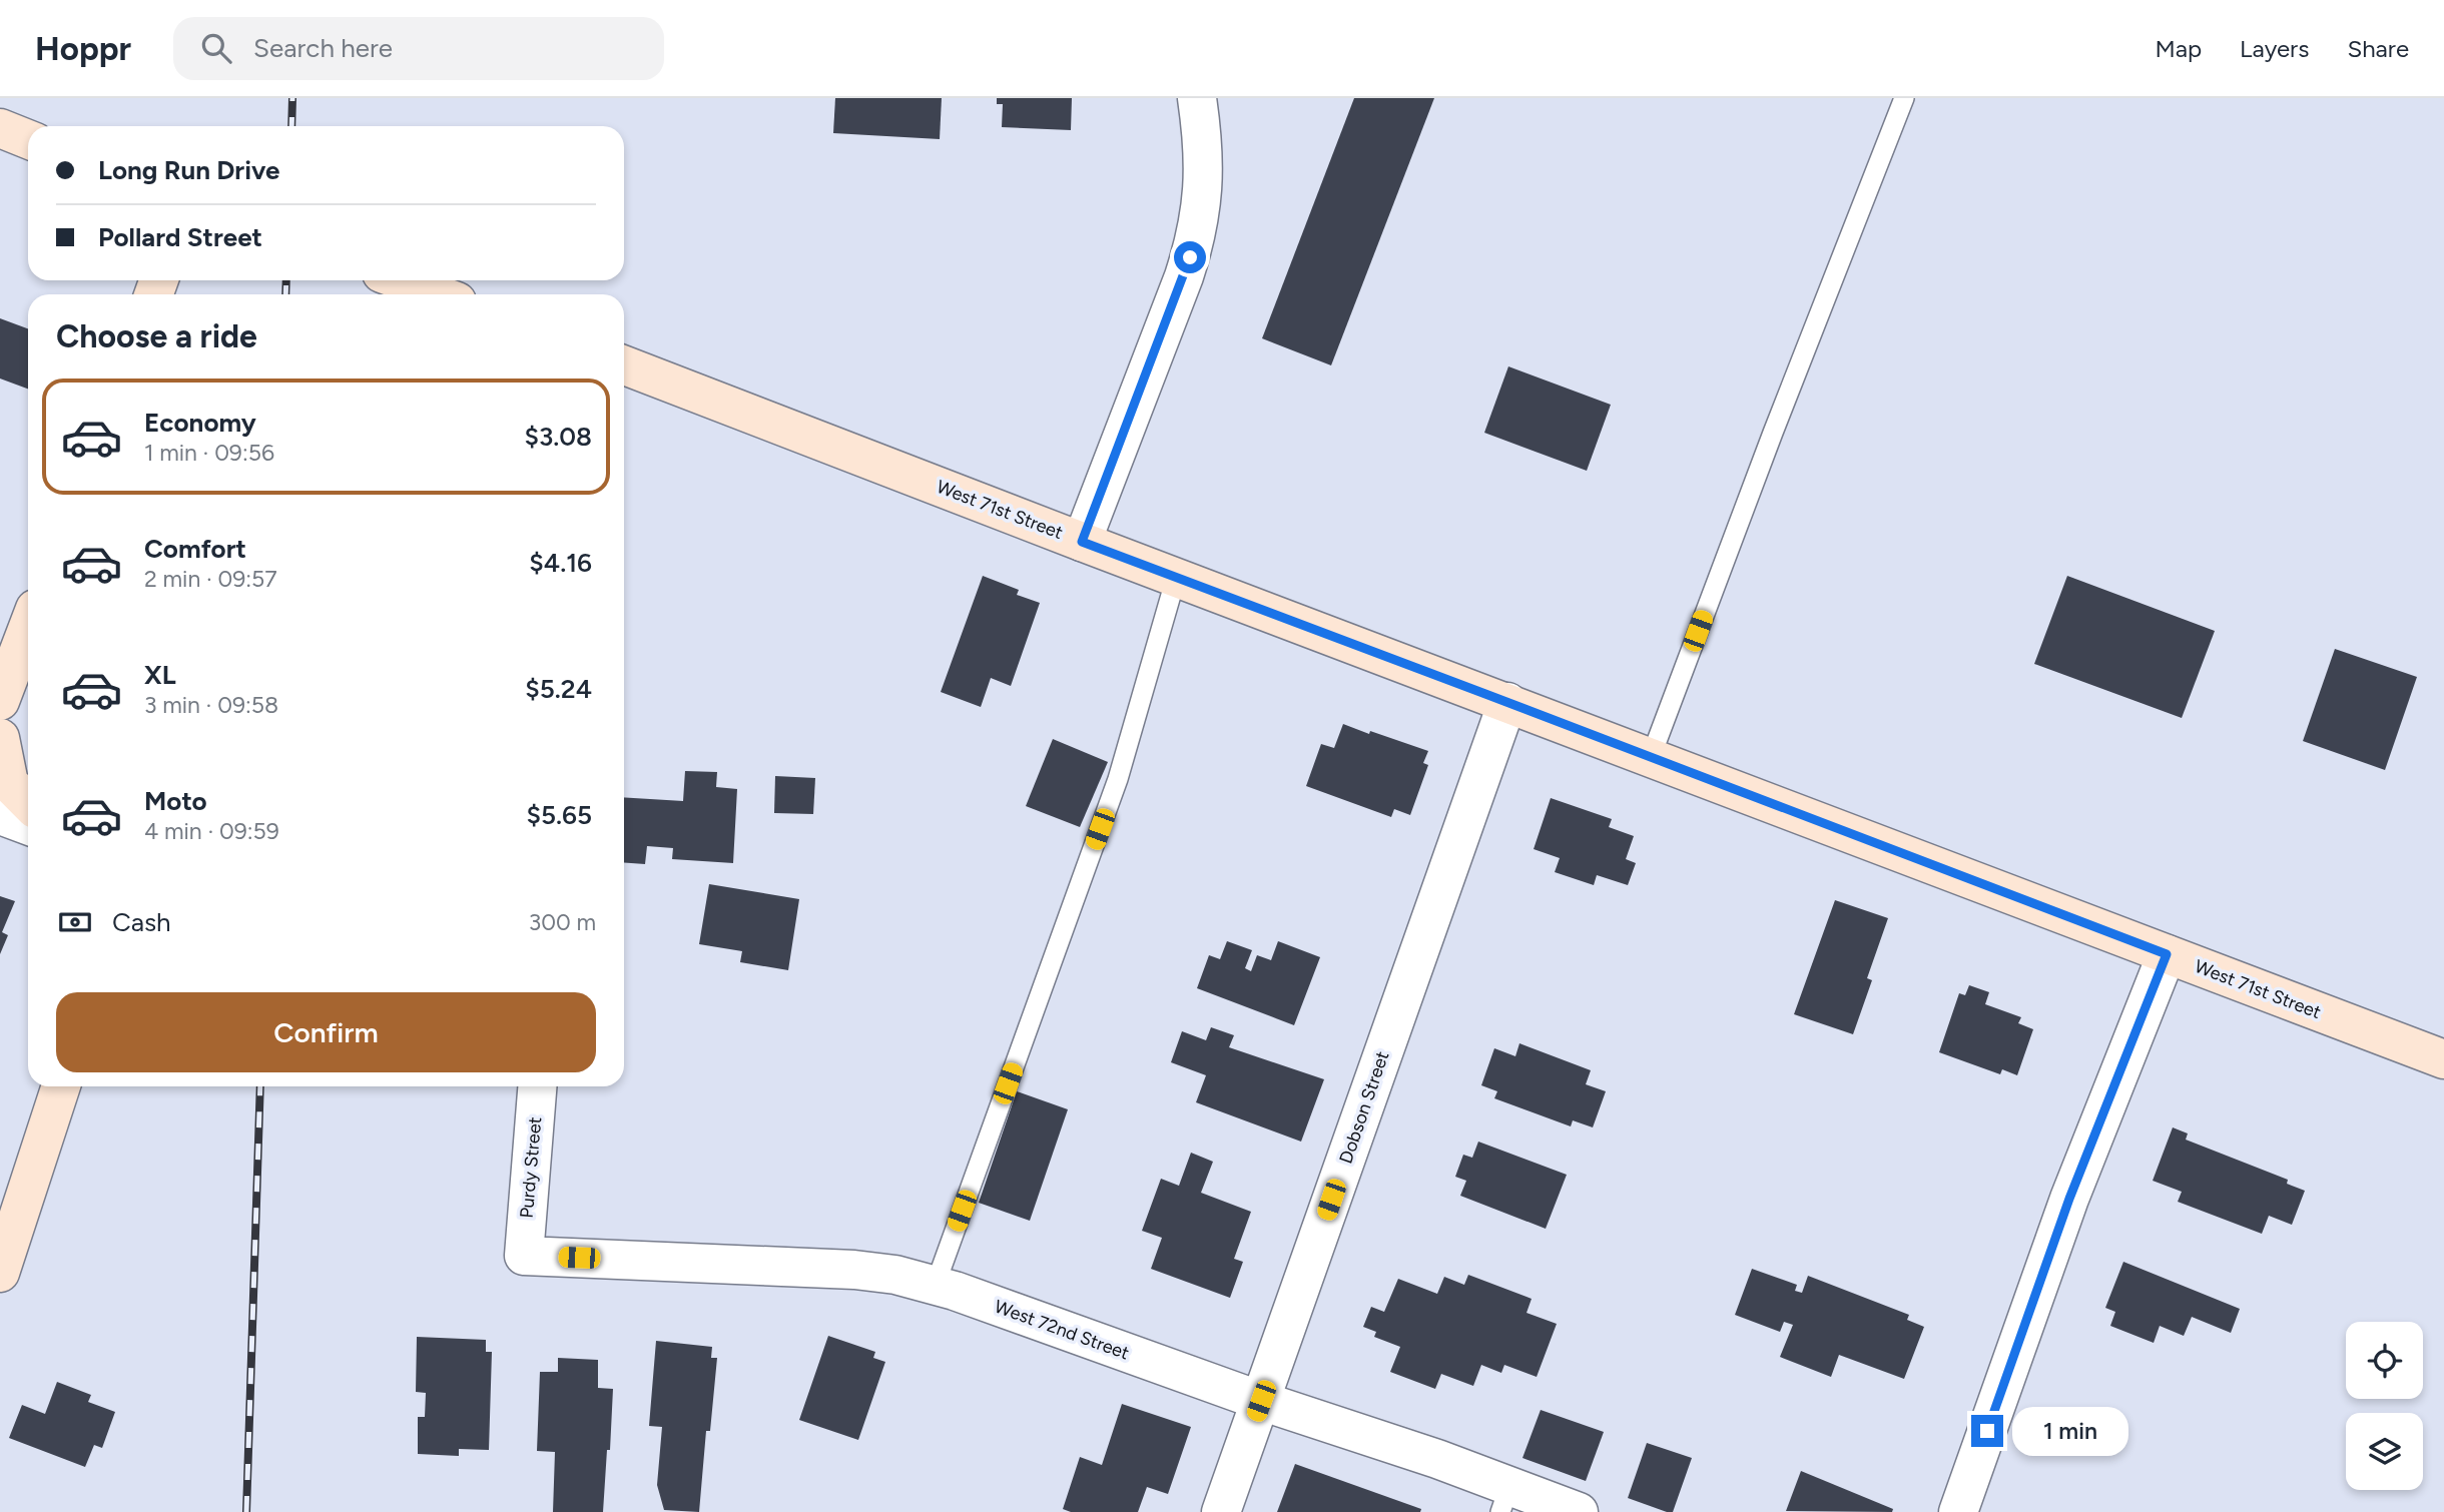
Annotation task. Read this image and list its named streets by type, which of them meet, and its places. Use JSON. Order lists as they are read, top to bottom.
{
  "streets": {
    "main road": ["West 71st Street"],
    "street": ["Dobson Street", "Purdy Street", "West 72nd Street"]
  },
  "crossings": [
    ["West 71st Street", "Dobson Street"],
    ["Dobson Street", "West 72nd Street"],
    ["Purdy Street", "West 72nd Street"]
  ],
  "page": {
    "header": "Hoppr",
    "search": "Search here",
    "nav": ["Map", "Layers", "Share"],
    "banner": ["Long Run Drive", "Pollard Street"],
    "heading": "Choose a ride",
    "list": [
      {
        "name": "Economy",
        "note": "1 min · 09:56",
        "value": "$3.08"
      },
      {
        "name": "Comfort",
        "note": "2 min · 09:57",
        "value": "$4.16"
      },
      {
        "name": "XL",
        "note": "3 min · 09:58",
        "value": "$5.24"
      },
      {
        "name": "Moto",
        "note": "4 min · 09:59",
        "value": "$5.65"
      }
    ],
    "pay": ["Cash", "300 m"],
    "buttons": "Confirm",
    "bubble": "1 min"
  }
}
